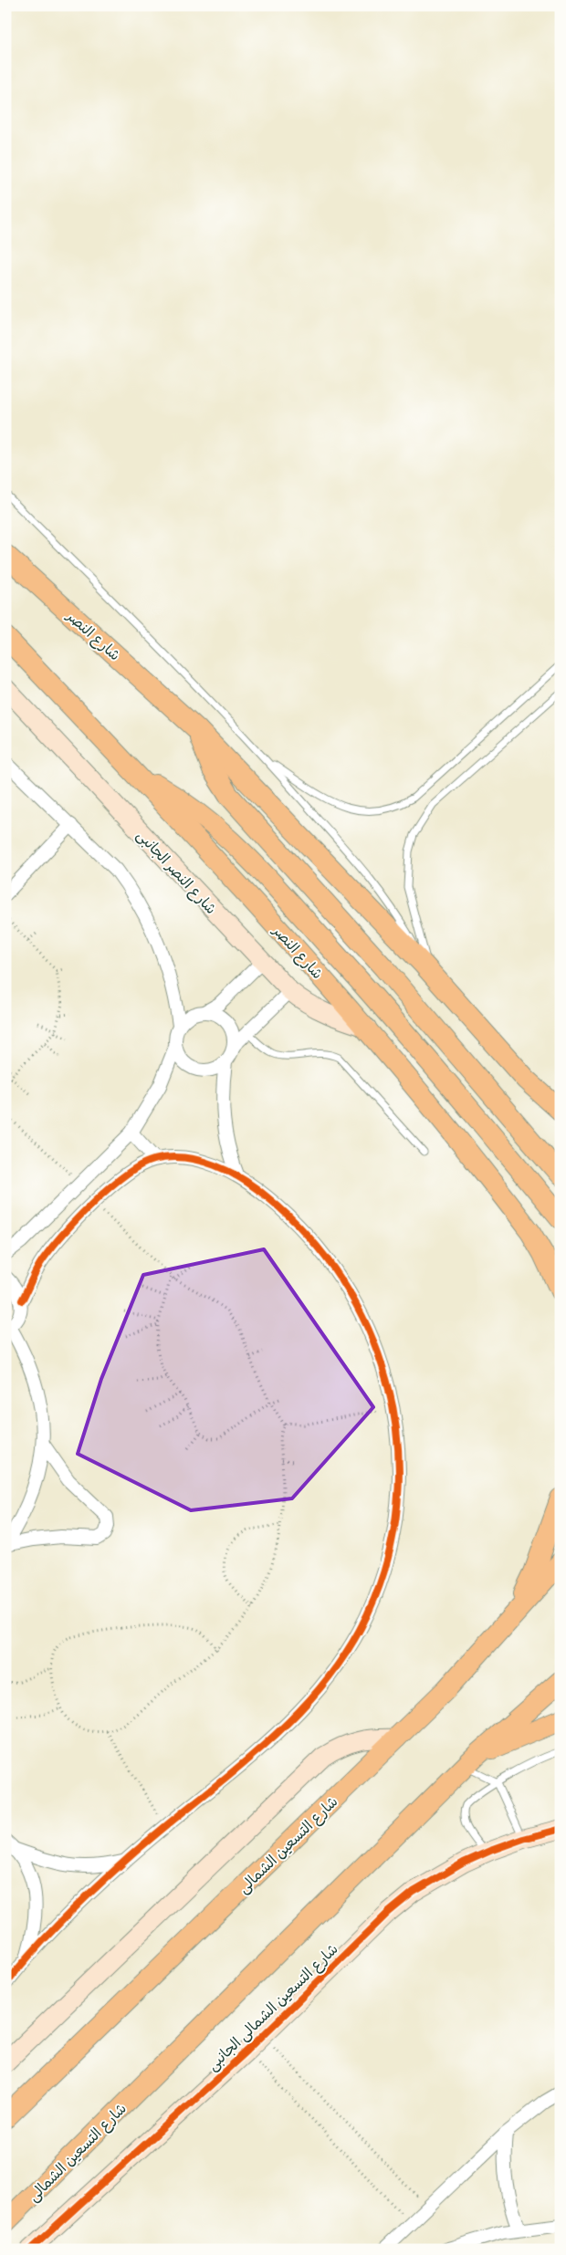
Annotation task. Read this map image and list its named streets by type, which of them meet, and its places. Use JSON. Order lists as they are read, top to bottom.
{
  "streets": {
    "main road": ["شارع النصر", "شارع التسعين الشمالى"],
    "street": ["شارع النصر الجانبى", "شارع التسعين الشمالى الجانبى"]
  },
  "crossings": [
    ["شارع النصر", "شارع النصر الجانبى"]
  ]
}
